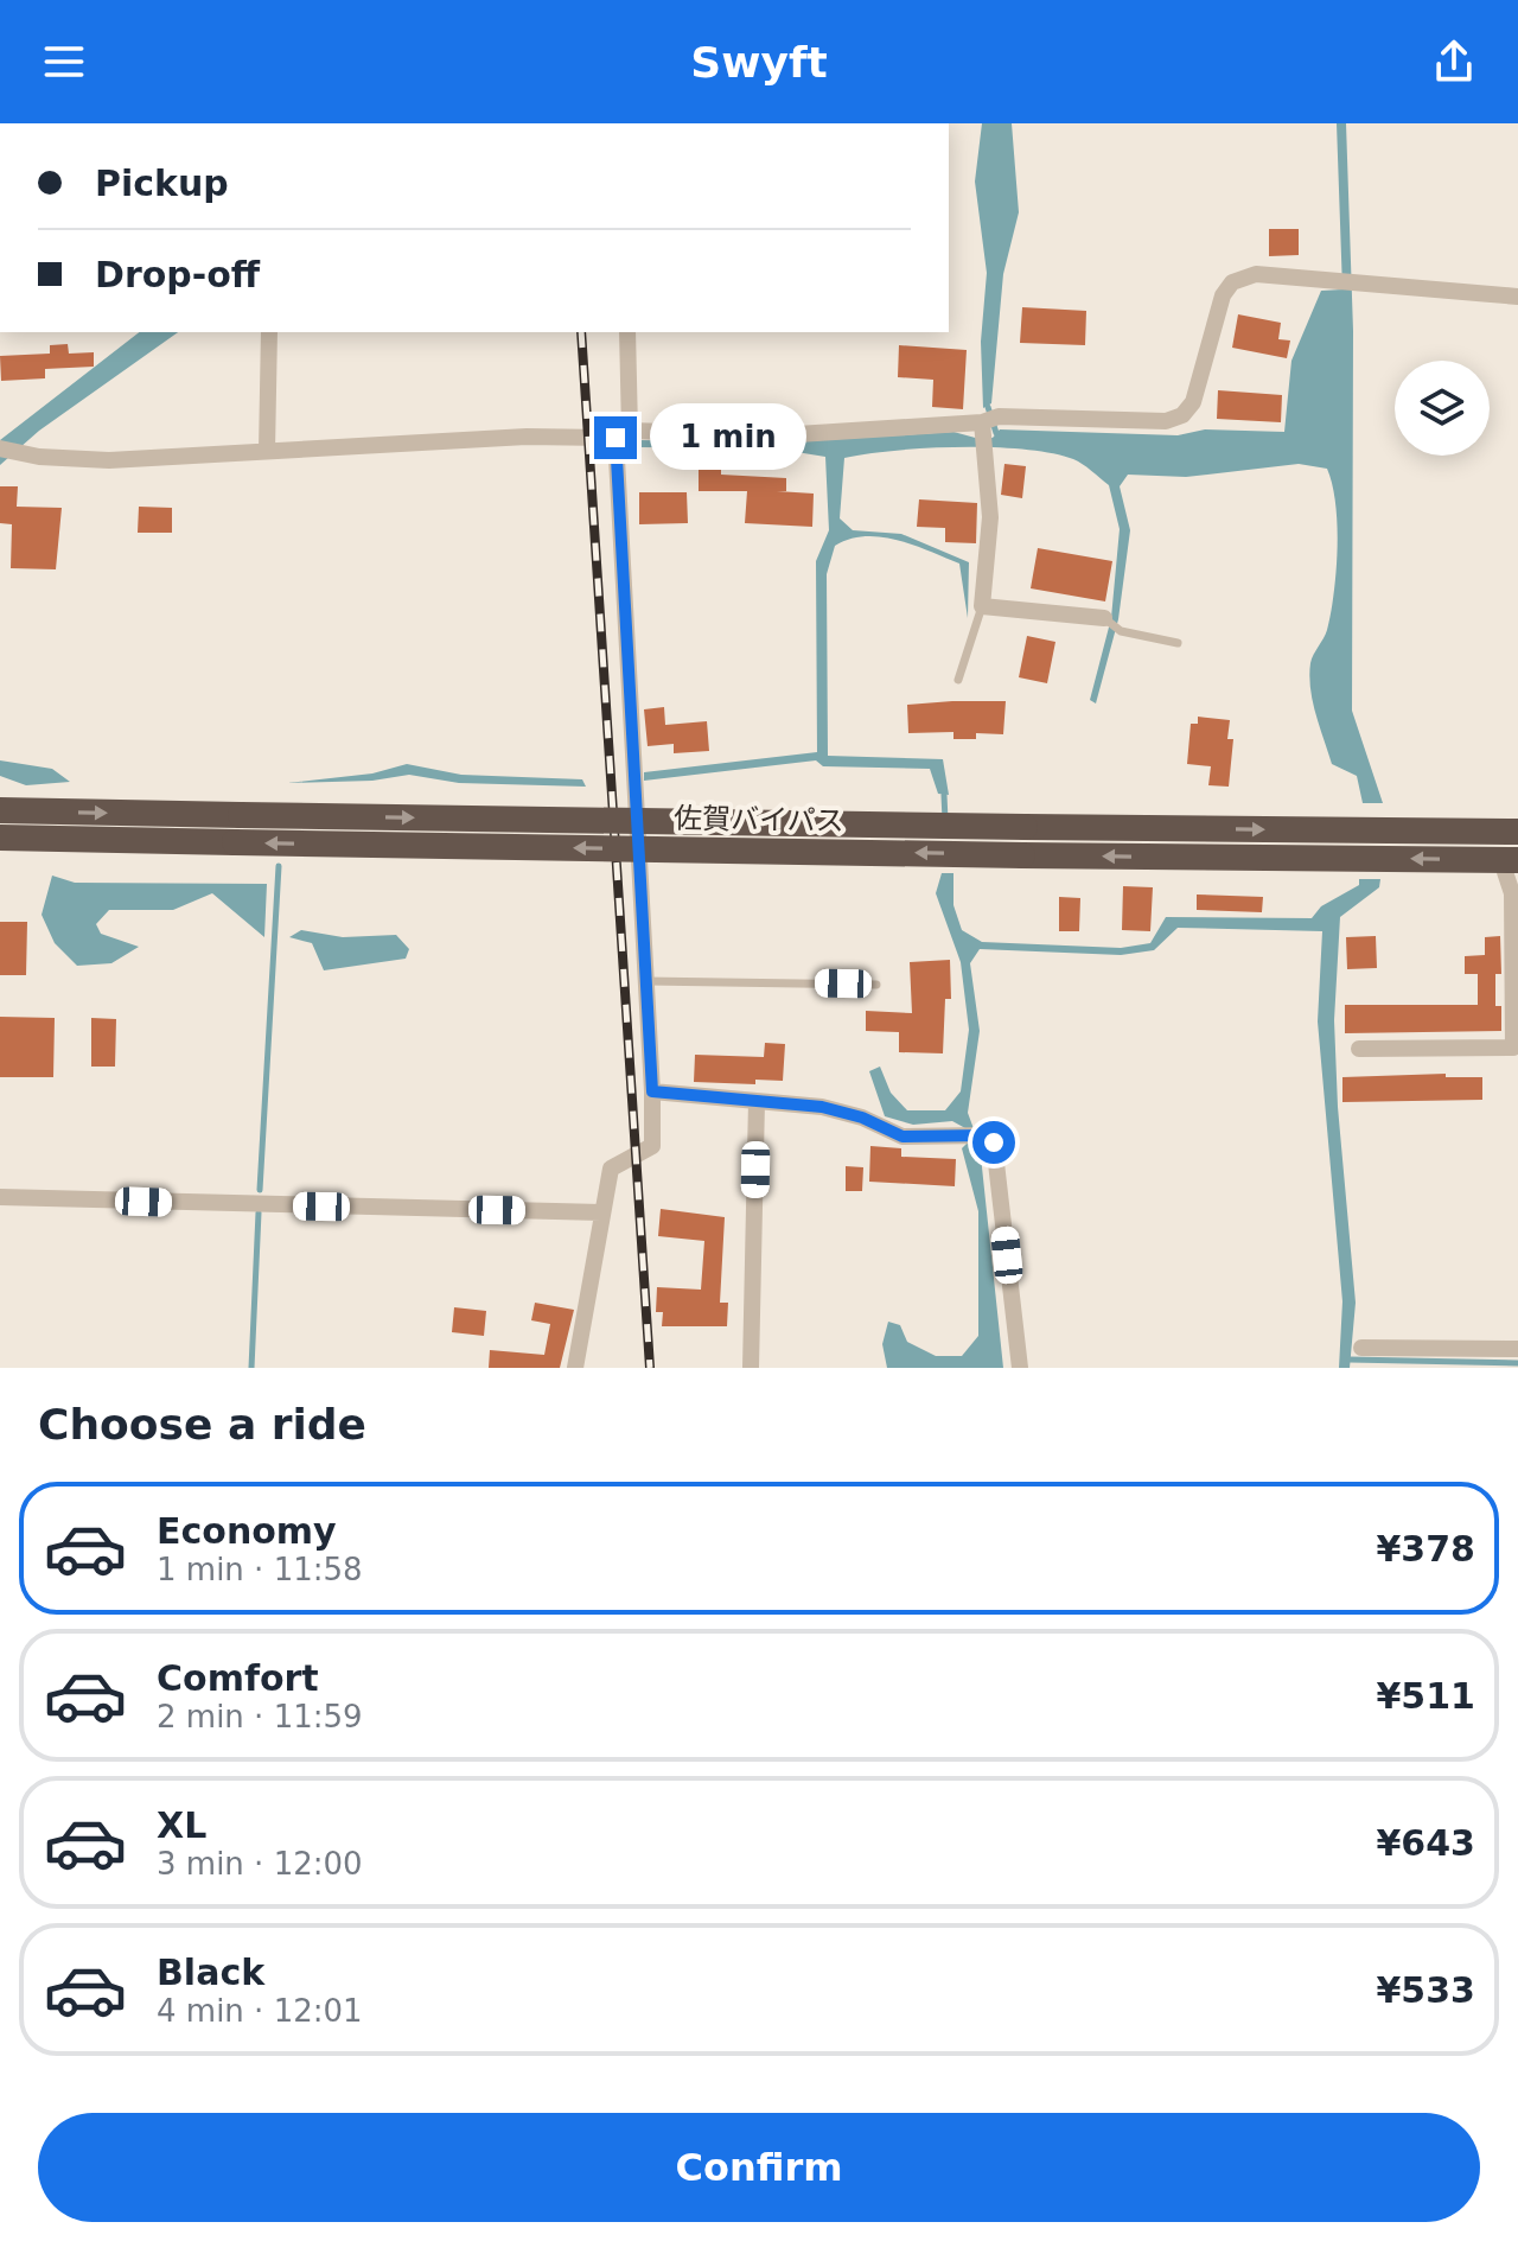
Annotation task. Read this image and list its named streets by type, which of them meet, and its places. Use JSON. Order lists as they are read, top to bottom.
{
  "streets": {
    "highway": ["佐賀バイパス"]
  },
  "page": {
    "header": "Swyft",
    "banner": ["Pickup", "Drop-off"],
    "bubble": "1 min",
    "heading": "Choose a ride",
    "list": [
      {
        "name": "Economy",
        "note": "1 min · 11:58",
        "value": "¥378"
      },
      {
        "name": "Comfort",
        "note": "2 min · 11:59",
        "value": "¥511"
      },
      {
        "name": "XL",
        "note": "3 min · 12:00",
        "value": "¥643"
      },
      {
        "name": "Black",
        "note": "4 min · 12:01",
        "value": "¥533"
      }
    ],
    "buttons": "Confirm"
  }
}
